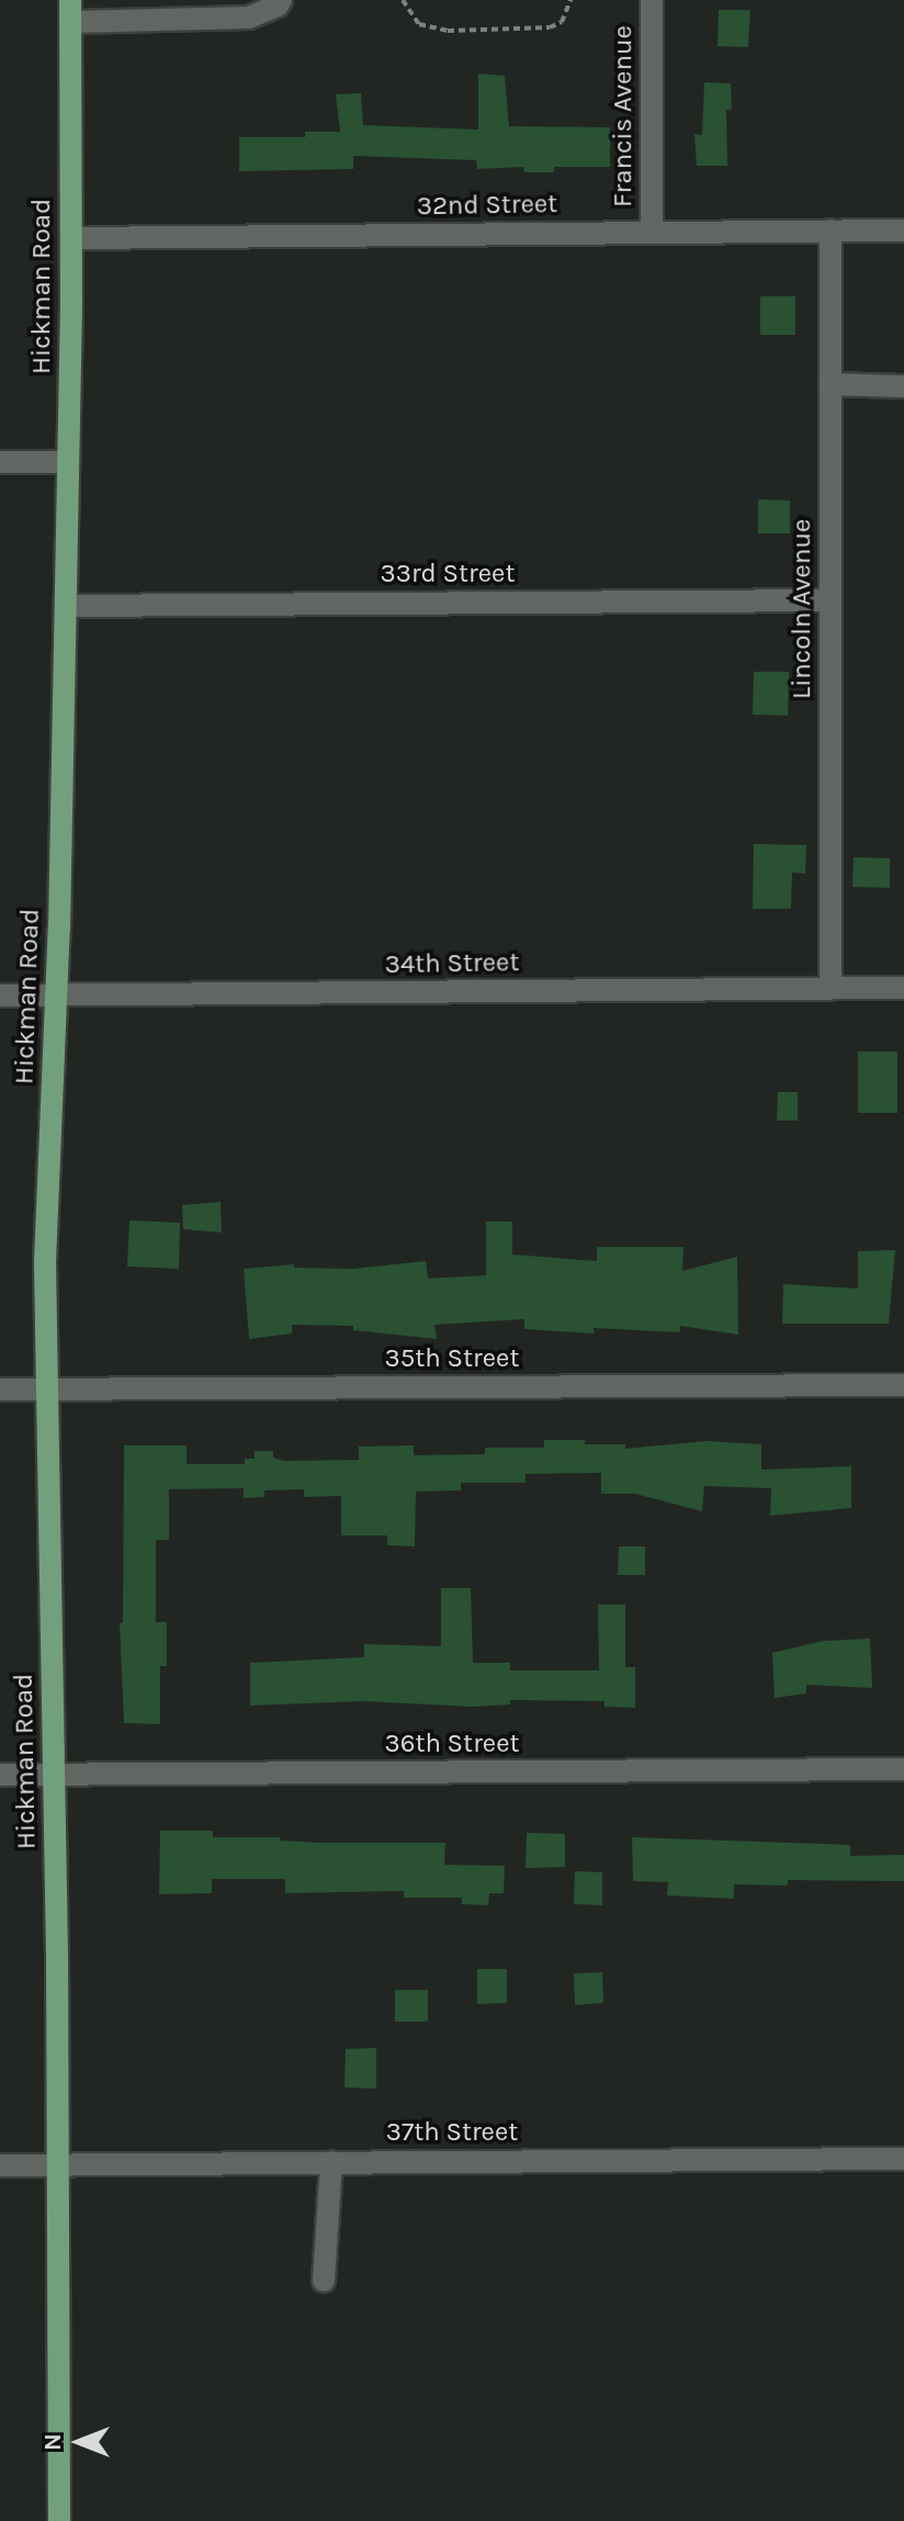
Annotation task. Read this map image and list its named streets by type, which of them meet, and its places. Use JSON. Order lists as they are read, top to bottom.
{
  "streets": {
    "main road": ["Hickman Road"],
    "street": [
      "Francis Avenue",
      "32nd Street",
      "33rd Street",
      "Lincoln Avenue",
      "34th Street",
      "35th Street",
      "36th Street",
      "37th Street"
    ]
  },
  "crossings": [
    ["Francis Avenue", "32nd Street"],
    ["32nd Street", "Hickman Road"],
    ["32nd Street", "Lincoln Avenue"],
    ["Hickman Road", "33rd Street"],
    ["Hickman Road", "34th Street"],
    ["Hickman Road", "35th Street"],
    ["Hickman Road", "36th Street"],
    ["Hickman Road", "37th Street"],
    ["33rd Street", "Lincoln Avenue"],
    ["Lincoln Avenue", "34th Street"]
  ],
  "north": "left"
}
